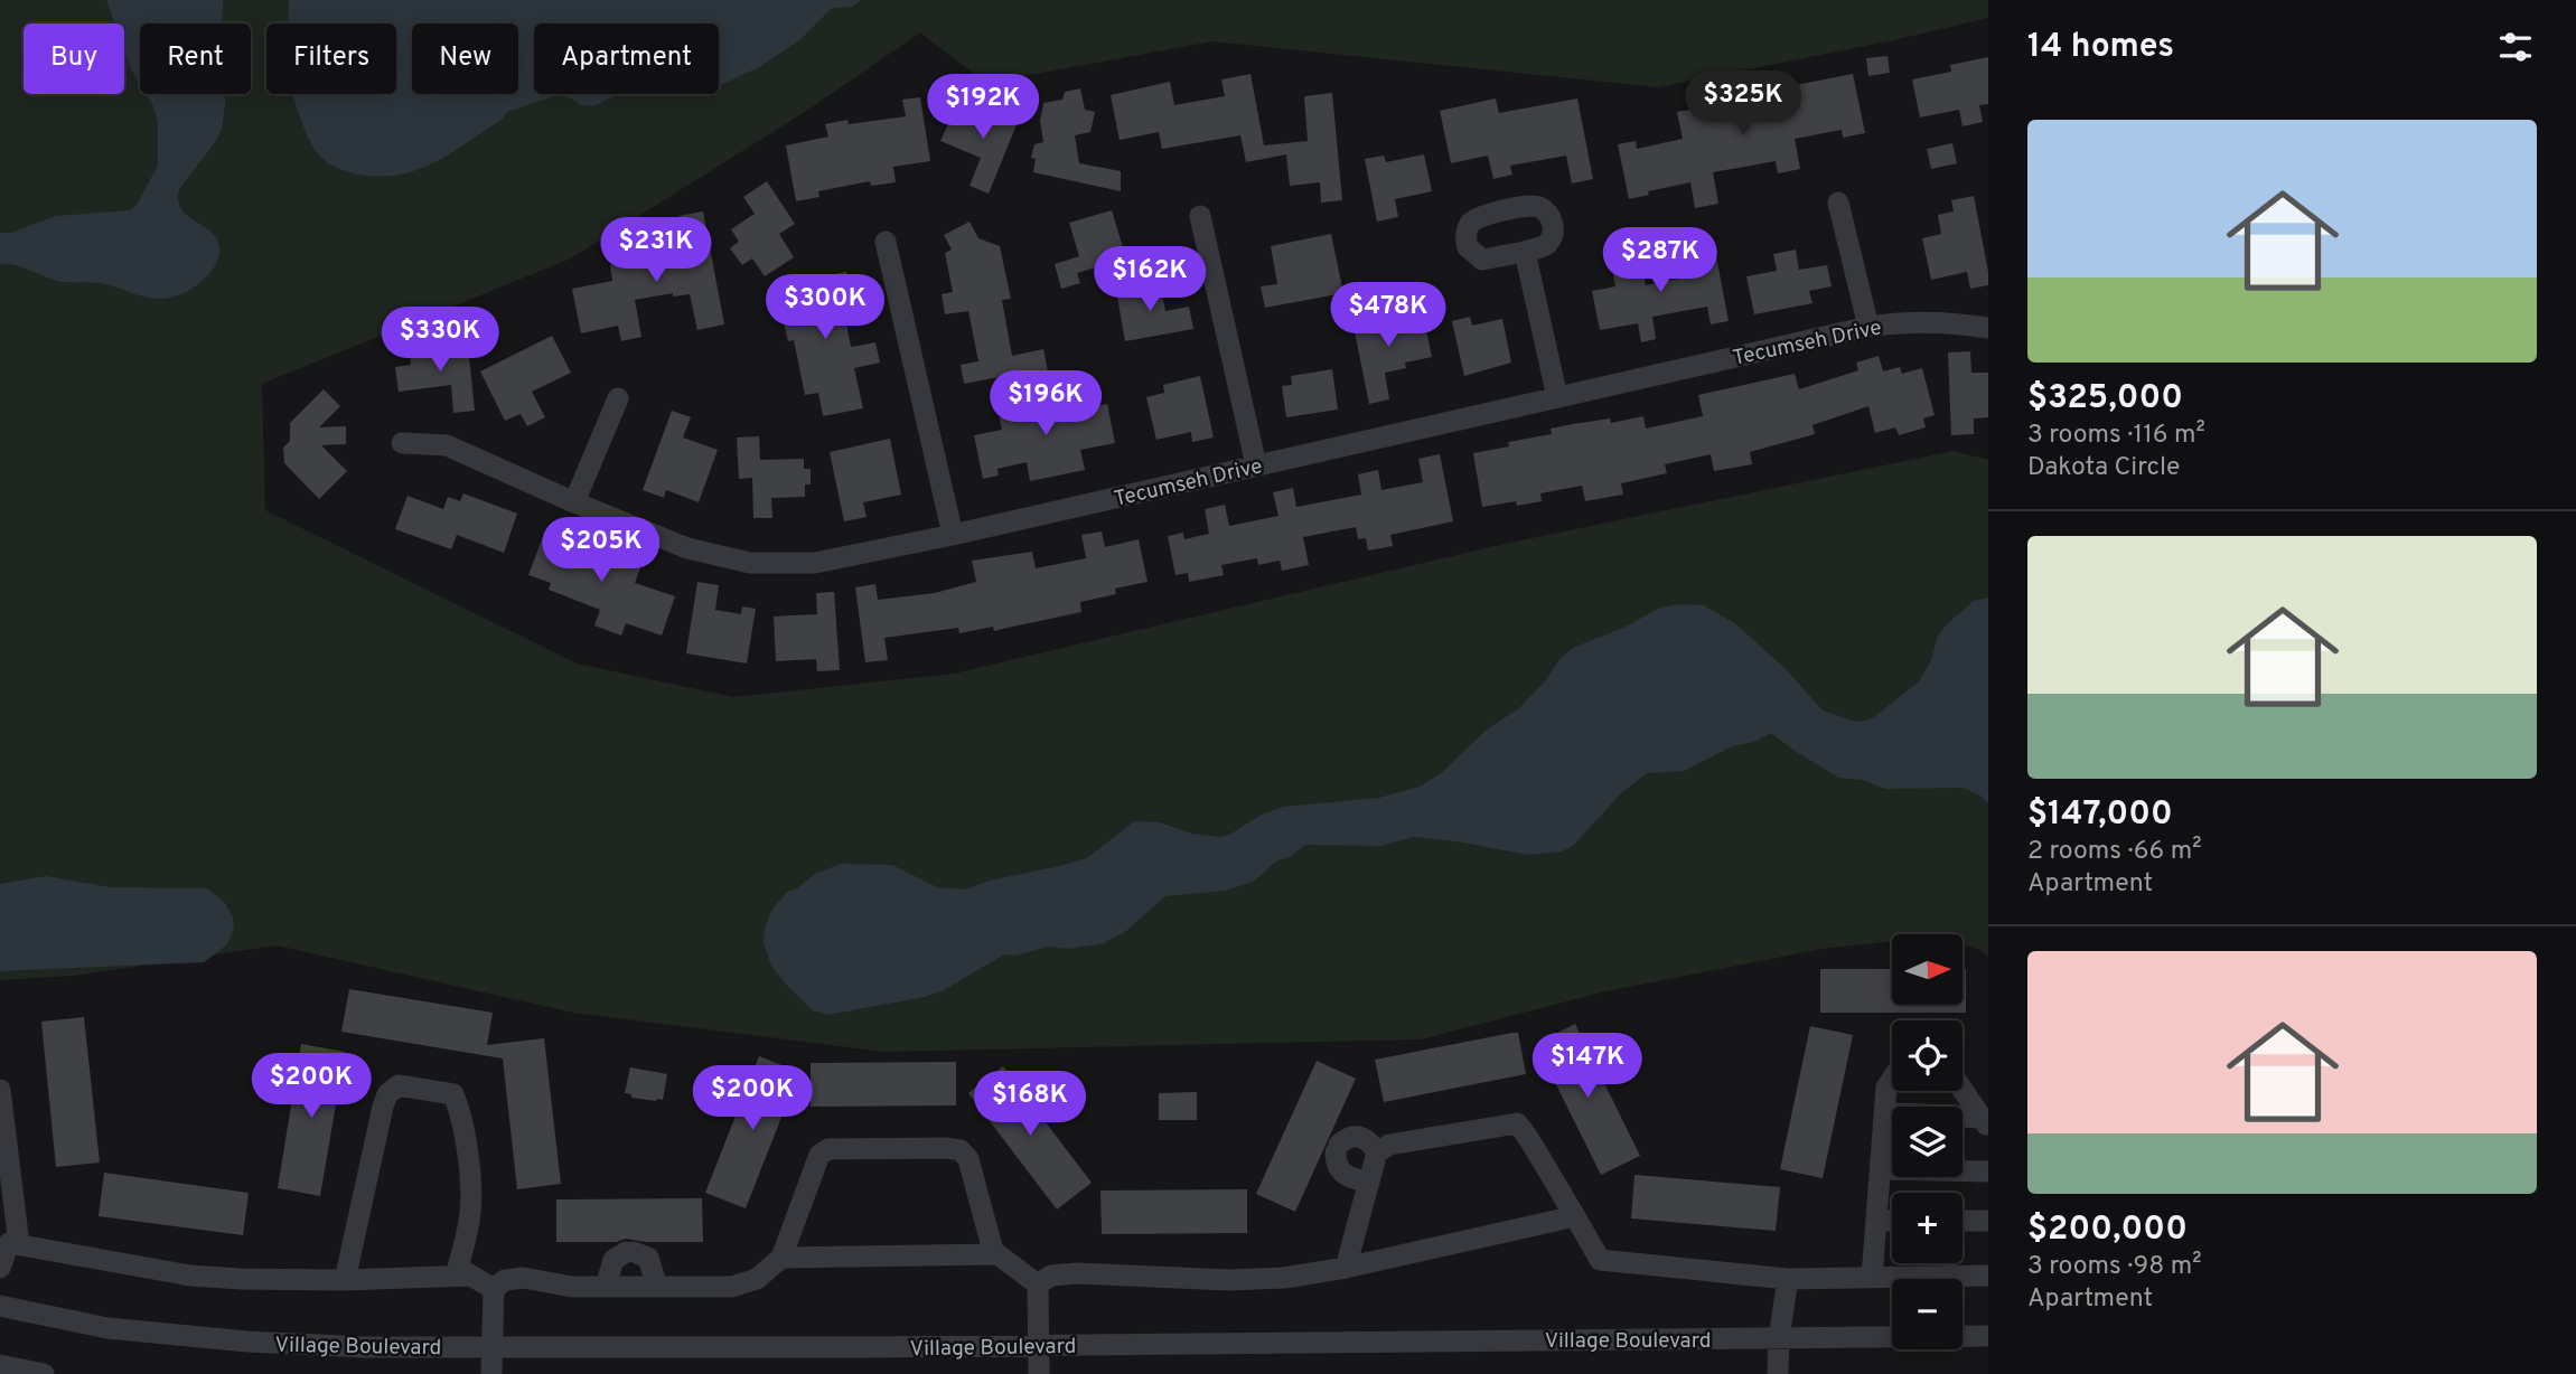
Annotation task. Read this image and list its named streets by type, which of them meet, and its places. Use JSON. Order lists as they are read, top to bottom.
{
  "streets": {
    "street": ["Tecumseh Drive", "Village Boulevard"]
  },
  "north": "right",
  "page": {
    "heading": "14 homes",
    "chip": [
      "Buy",
      "Rent",
      "Filters",
      "New",
      "Apartment"
    ],
    "price": [
      "$325K",
      "$192K",
      "$231K",
      "$287K",
      "$162K",
      "$300K",
      "$478K",
      "$330K",
      "$196K",
      "$205K",
      "$147K",
      "$200K",
      "$200K",
      "$168K"
    ],
    "list": [
      {
        "name": "$325,000",
        "note": "3 rooms · 116 m² · Dakota Circle"
      },
      {
        "name": "$147,000",
        "note": "2 rooms · 66 m² · Apartment"
      },
      {
        "name": "$200,000",
        "note": "3 rooms · 98 m² · Apartment"
      }
    ],
    "map_buttons": ["+", "−"]
  }
}
